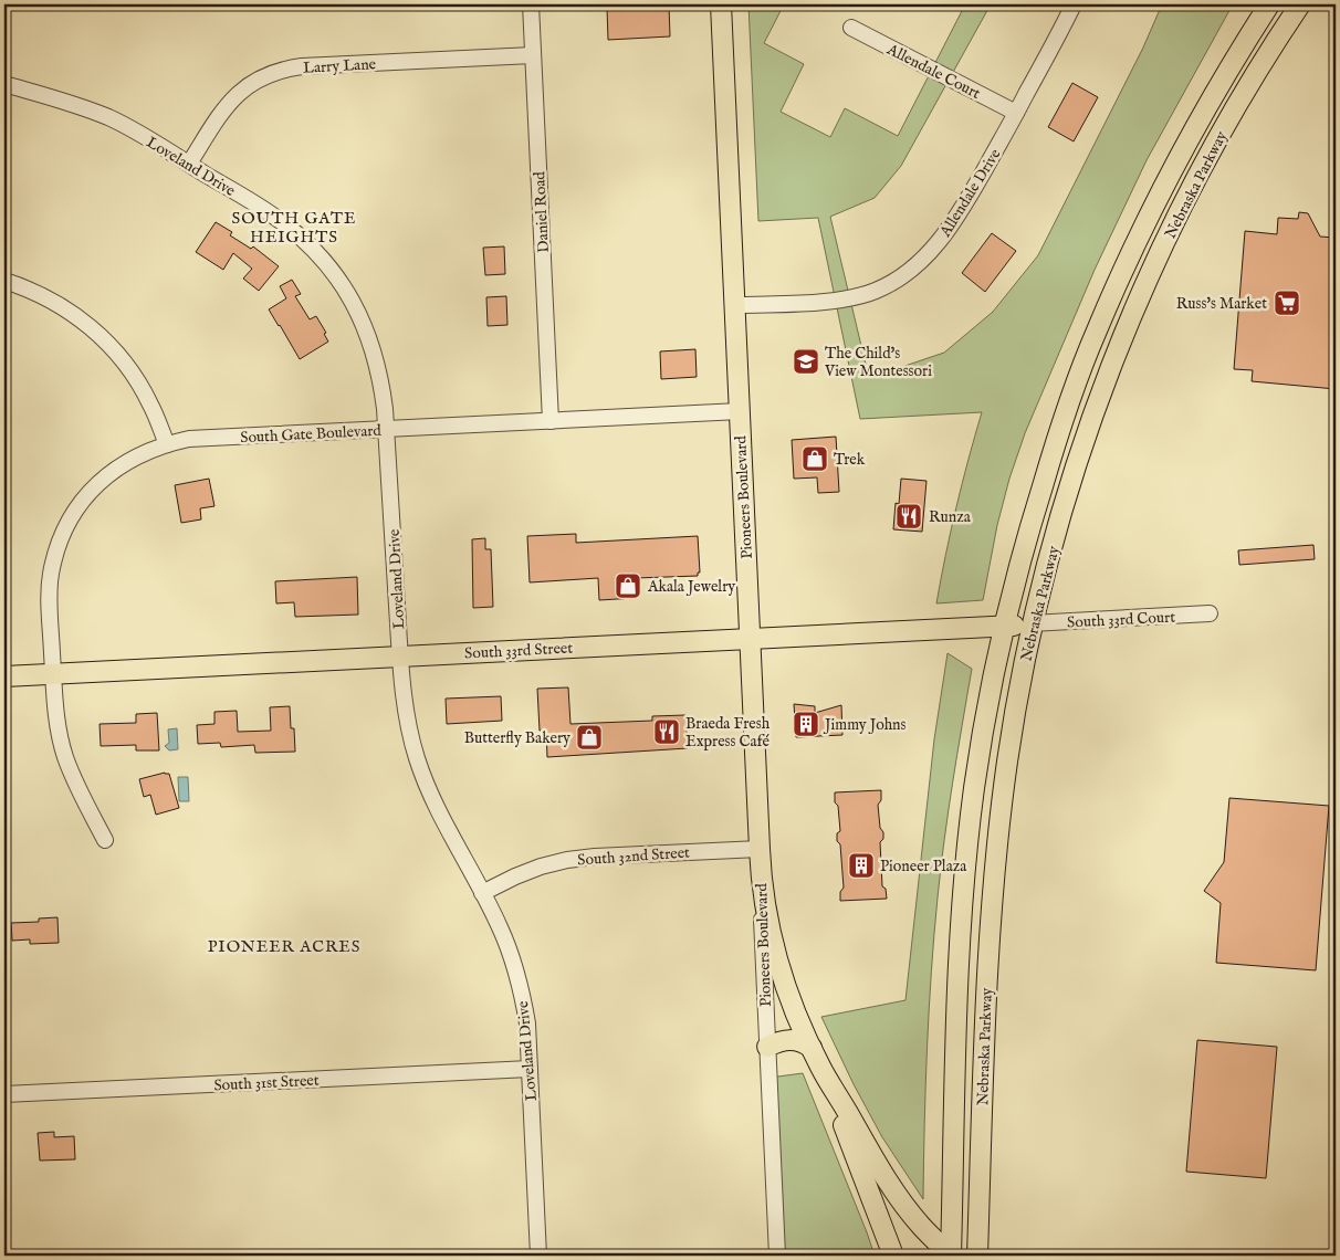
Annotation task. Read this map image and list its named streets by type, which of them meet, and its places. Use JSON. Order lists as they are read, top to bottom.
{
  "streets": {
    "main road": ["Nebraska Parkway", "Pioneers Boulevard", "South 33rd Street"],
    "street": [
      "Larry Lane",
      "Allendale Court",
      "Loveland Drive",
      "Allendale Drive",
      "Daniel Road",
      "South Gate Boulevard",
      "South 33rd Court",
      "South 32nd Street",
      "South 31st Street"
    ]
  },
  "crossings": [
    ["Larry Lane", "Loveland Drive"],
    ["Larry Lane", "Daniel Road"],
    ["Allendale Court", "Allendale Drive"],
    ["Loveland Drive", "South Gate Boulevard"],
    ["Loveland Drive", "South 33rd Street"],
    ["Loveland Drive", "South 32nd Street"],
    ["Loveland Drive", "South 31st Street"],
    ["Nebraska Parkway", "South 33rd Court"],
    ["Nebraska Parkway", "South 33rd Street"],
    ["Allendale Drive", "Pioneers Boulevard"],
    ["Daniel Road", "South Gate Boulevard"],
    ["South Gate Boulevard", "Pioneers Boulevard"],
    ["South Gate Boulevard", "South 33rd Street"],
    ["Pioneers Boulevard", "South 33rd Street"],
    ["Pioneers Boulevard", "South 32nd Street"],
    ["South 33rd Court", "South 33rd Street"]
  ],
  "districts": ["SOUTH GATE HEIGHTS", "PIONEER ACRES"],
  "places": {
    "supermarket": ["Russ's Market"],
    "school or university": ["The Child's View Montessori"],
    "shop": ["Trek", "Akala Jewelry", "Butterfly Bakery"],
    "restaurant": ["Runza", "Braeda Fresh Express Café"],
    "building": ["Jimmy Johns", "Pioneer Plaza"]
  }
}
